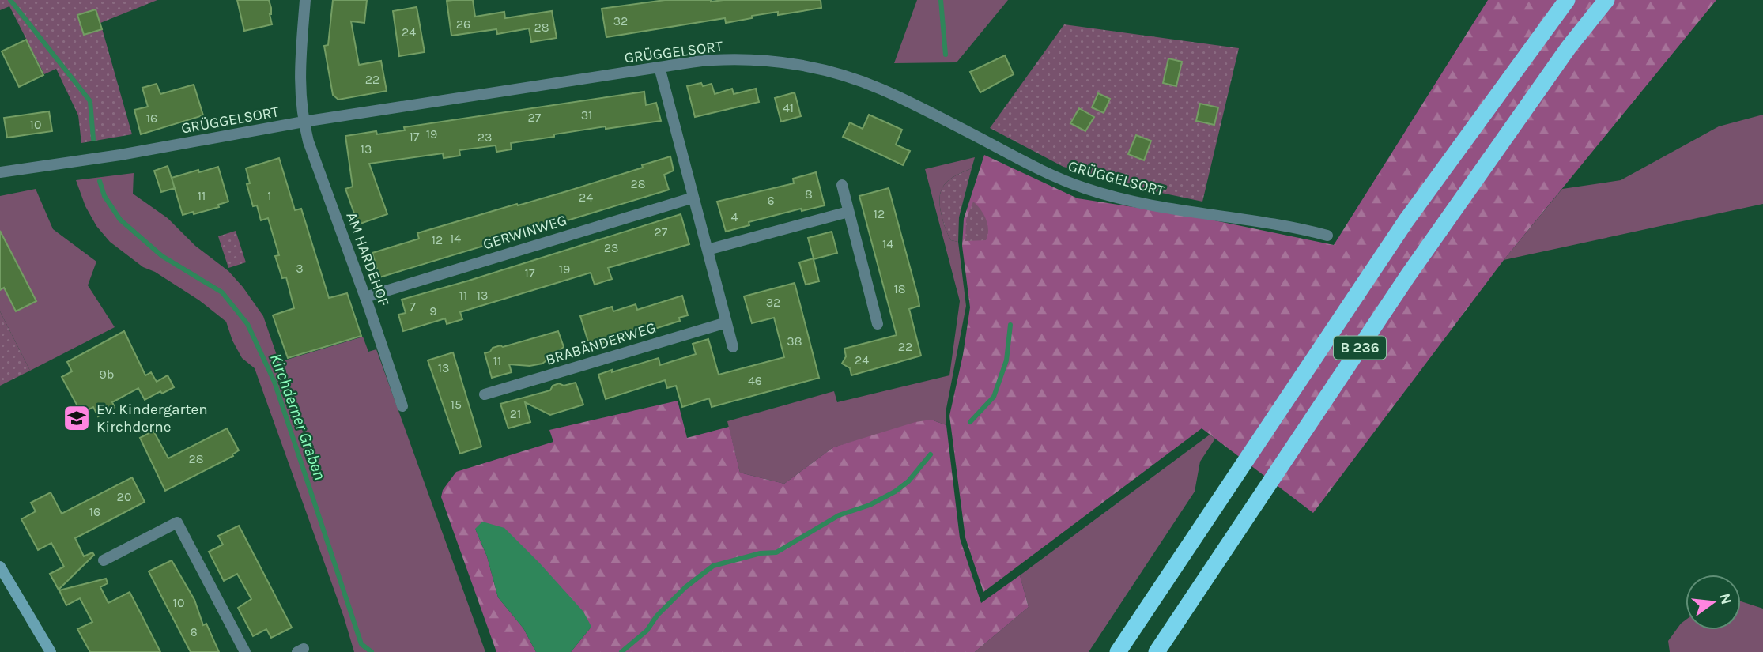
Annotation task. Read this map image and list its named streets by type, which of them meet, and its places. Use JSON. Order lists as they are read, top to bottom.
{
  "streets": {
    "highway": ["B 236"],
    "street": [
      "GRÜGGELSORT",
      "GERWINWEG",
      "AM HARDEHOF",
      "BRABÄNDERWEG"
    ]
  },
  "crossings": [
    ["GRÜGGELSORT", "AM HARDEHOF"],
    ["GERWINWEG", "AM HARDEHOF"]
  ],
  "water": ["Kirchderner Graben"],
  "places": {
    "school or university": ["Ev. Kindergarten Kirchderne"]
  },
  "house_numbers": [
    "32",
    "26",
    "28",
    "24",
    "22",
    "41",
    "31",
    "27",
    "16",
    "10",
    "19",
    "17",
    "23",
    "13",
    "28",
    "8",
    "11",
    "1",
    "24",
    "6",
    "12",
    "4",
    "27",
    "14",
    "12",
    "14",
    "23",
    "3",
    "19",
    "17",
    "18",
    "11",
    "13",
    "32",
    "7",
    "9",
    "38",
    "22",
    "24",
    "11",
    "13",
    "9b",
    "46",
    "15",
    "21",
    "28",
    "20",
    "16",
    "10",
    "6"
  ],
  "north": "right"
}
